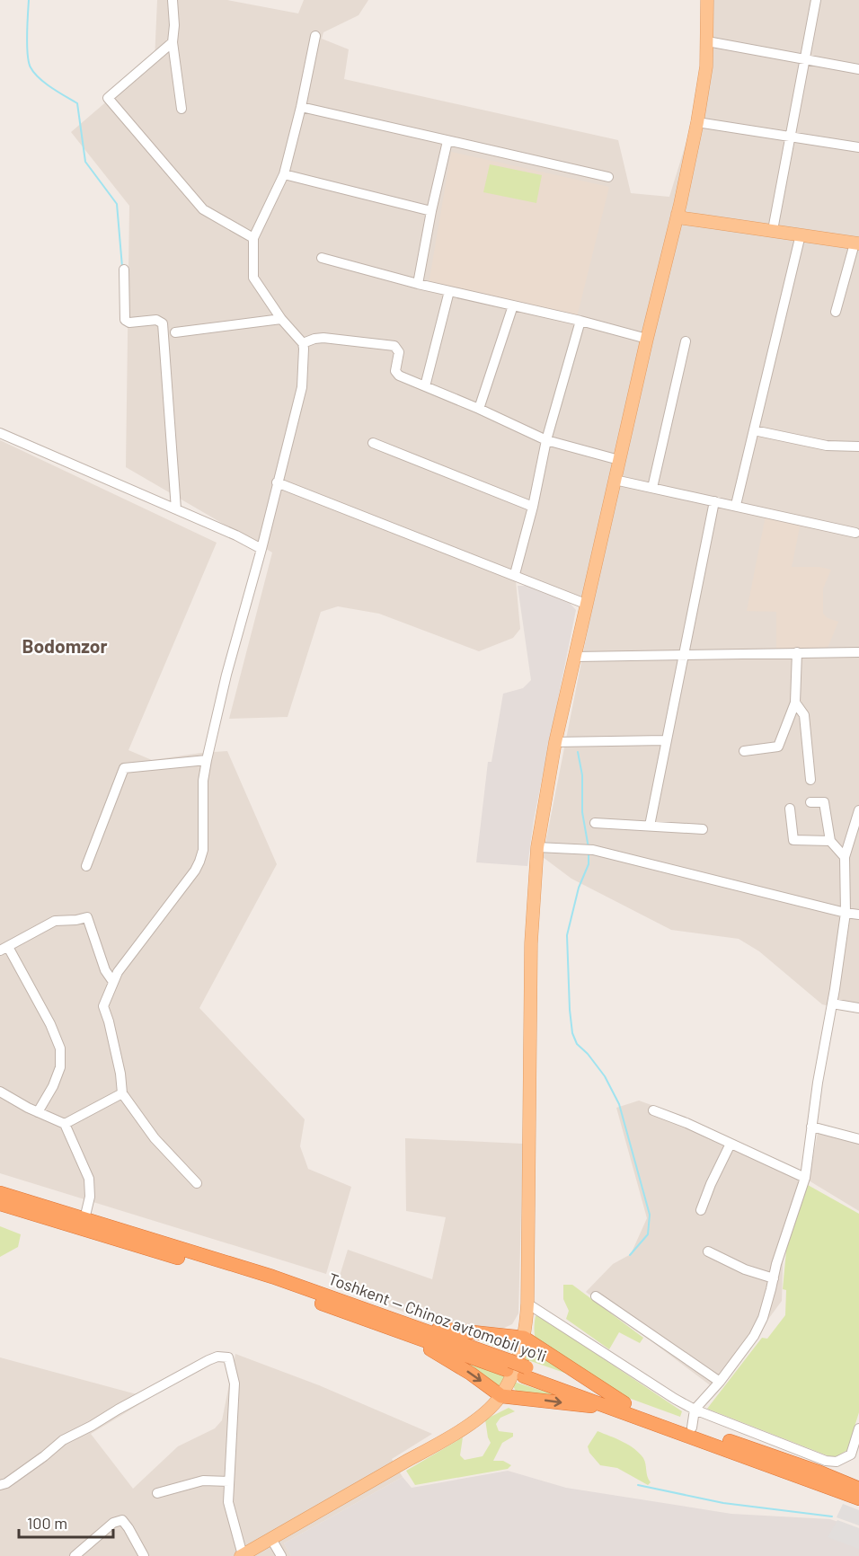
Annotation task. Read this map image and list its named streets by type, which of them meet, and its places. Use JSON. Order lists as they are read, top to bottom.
{
  "streets": {
    "highway": ["Toshkent — Chinoz avtomobil yoʻli"]
  },
  "districts": ["Bodomzor"],
  "scale_bar": "100 m"
}
